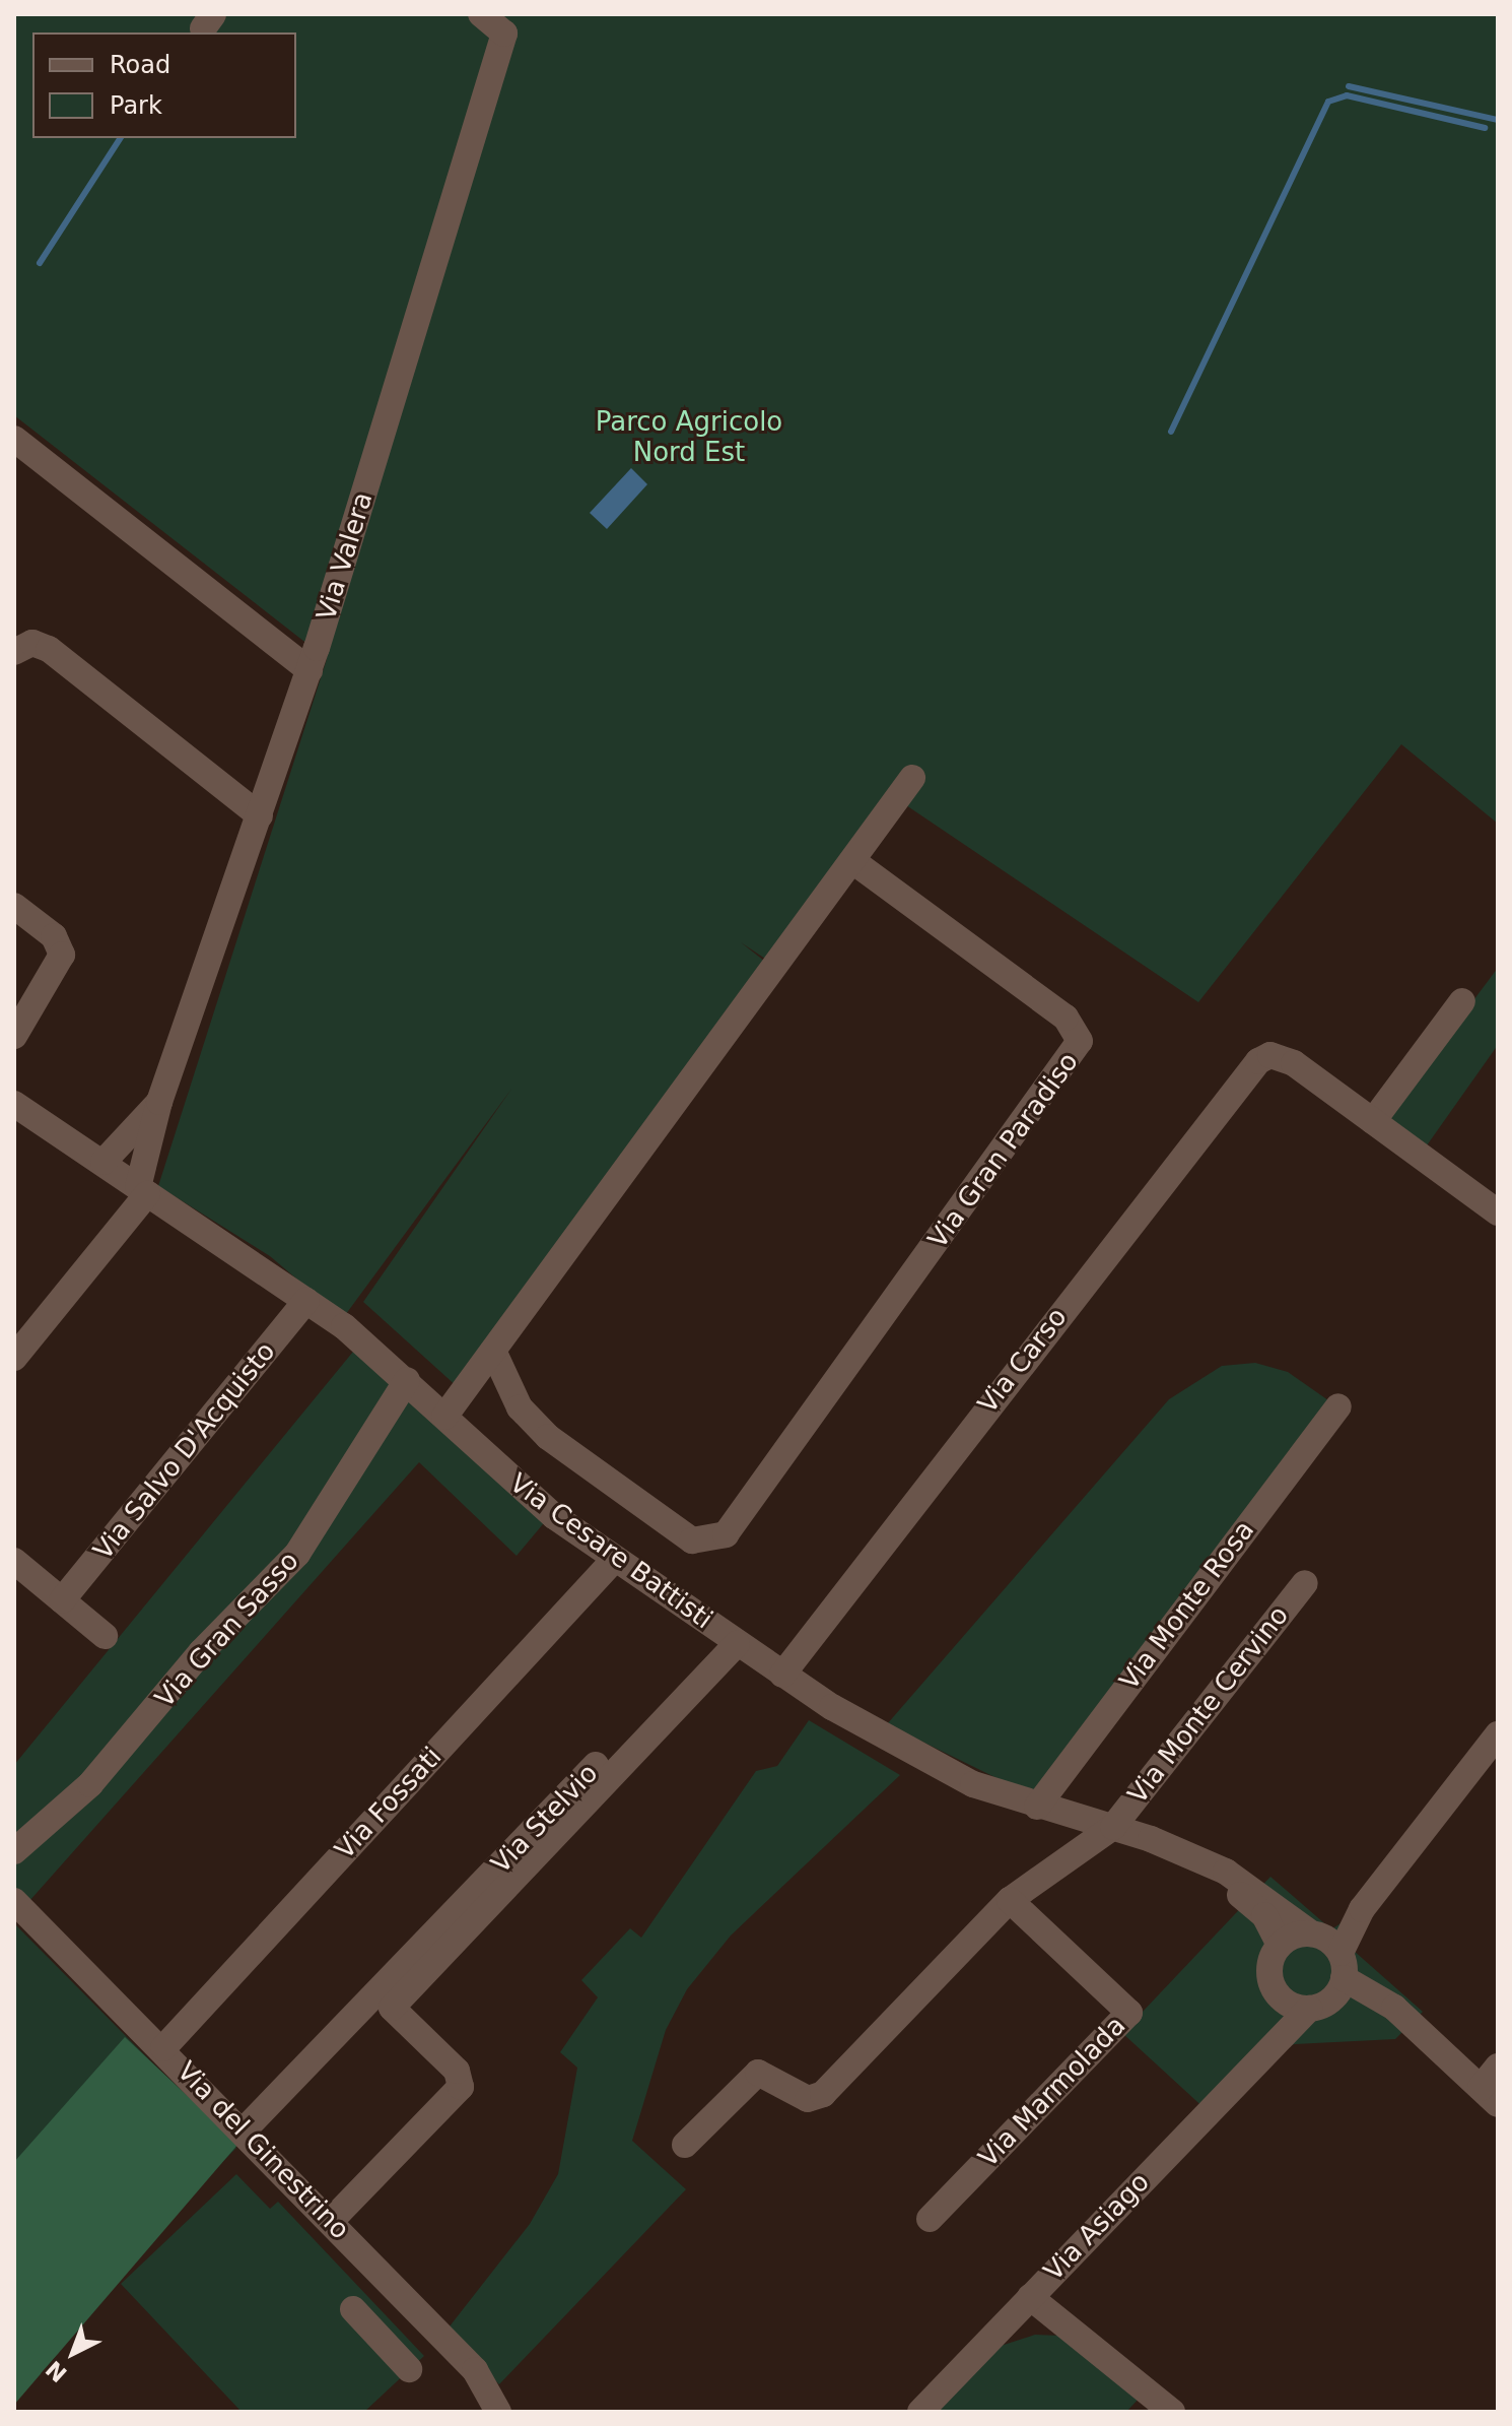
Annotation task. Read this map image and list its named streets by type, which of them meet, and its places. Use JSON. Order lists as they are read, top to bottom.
{
  "streets": {
    "street": [
      "Via Valera",
      "Via Gran Paradiso",
      "Via Carso",
      "Via Salvo D'Acquisto",
      "Via Cesare Battisti",
      "Via Monte Rosa",
      "Via Gran Sasso",
      "Via Monte Cervino",
      "Via Fossati",
      "Via Stelvio",
      "Via Marmolada",
      "Via del Ginestrino",
      "Via Asiago"
    ]
  },
  "crossings": [
    ["Via Valera", "Via Cesare Battisti"],
    ["Via Carso", "Via Cesare Battisti"],
    ["Via Salvo D'Acquisto", "Via Cesare Battisti"],
    ["Via Cesare Battisti", "Via Monte Rosa"],
    ["Via Cesare Battisti", "Via Gran Sasso"],
    ["Via Cesare Battisti", "Via Monte Cervino"],
    ["Via Cesare Battisti", "Via Fossati"],
    ["Via Cesare Battisti", "Via Stelvio"],
    ["Via Cesare Battisti", "Via Asiago"],
    ["Via Fossati", "Via del Ginestrino"],
    ["Via Stelvio", "Via del Ginestrino"]
  ],
  "parks": ["Parco Agricolo Nord Est"],
  "legend": ["Road", "Park"],
  "north": "bottom left"
}
